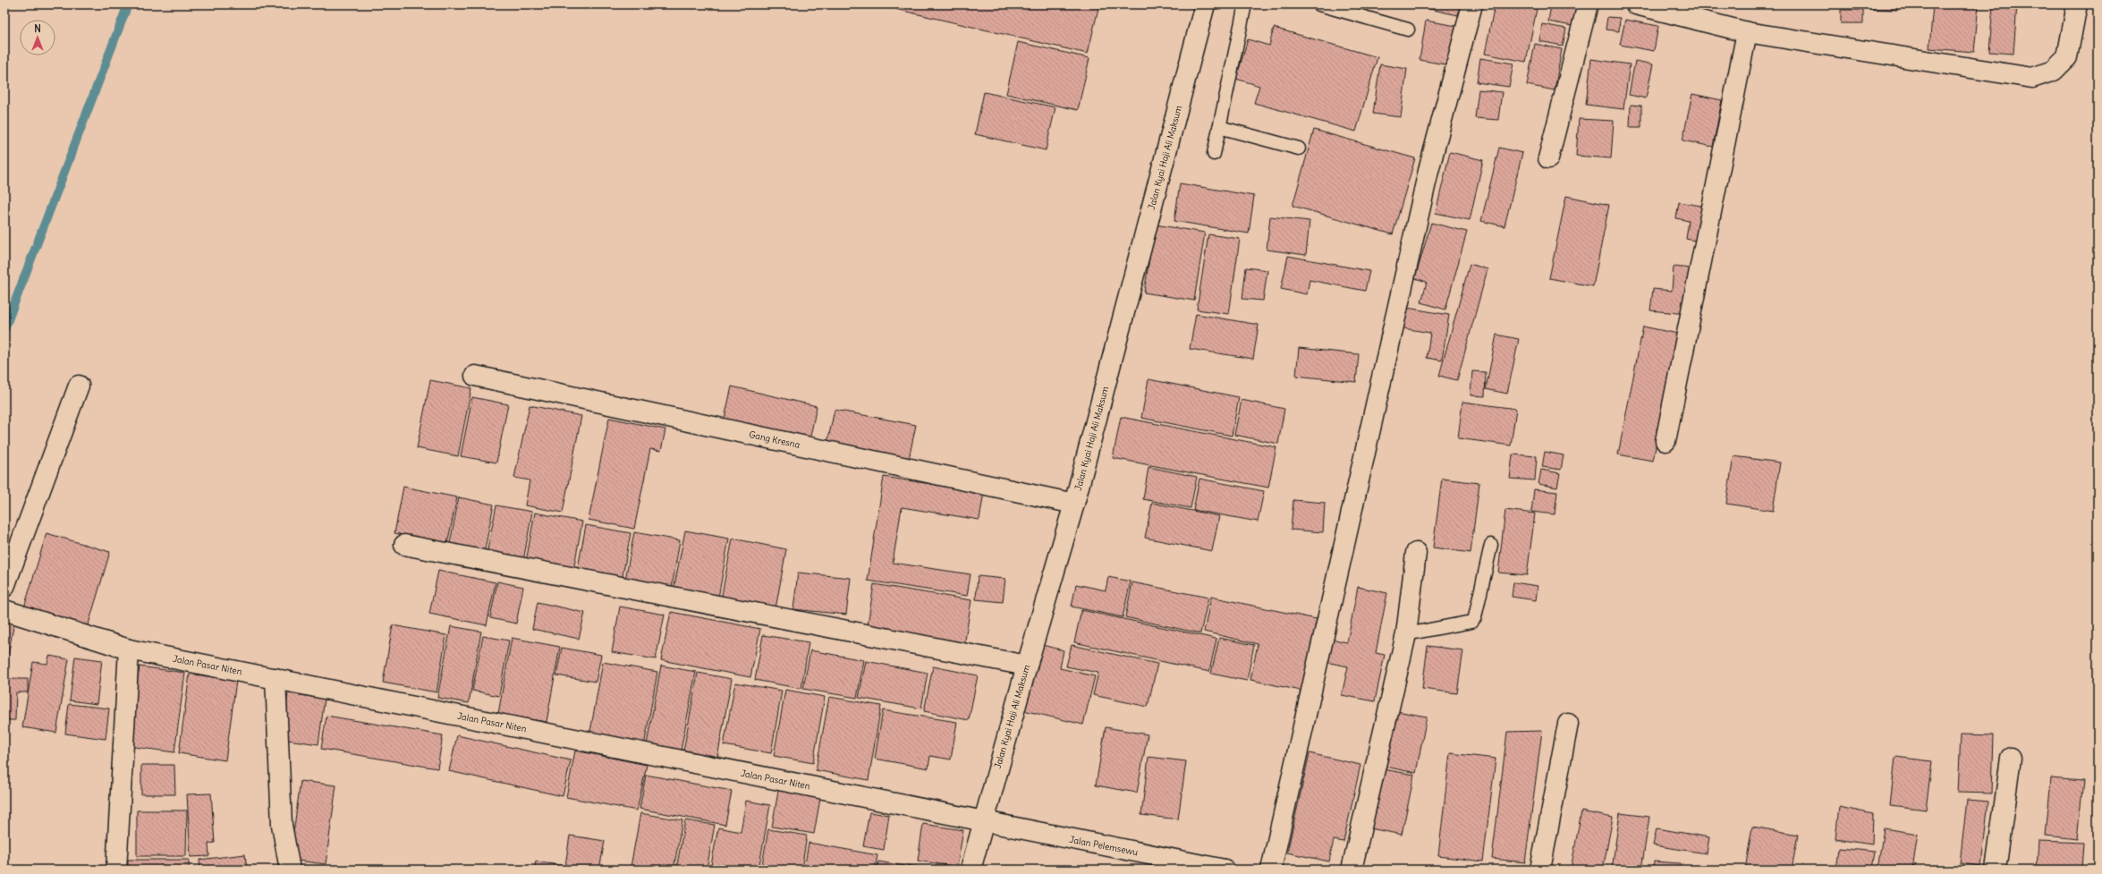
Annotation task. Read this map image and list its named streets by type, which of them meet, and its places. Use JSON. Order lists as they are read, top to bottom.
{
  "streets": {
    "street": [
      "Jalan Kyai Haji Ali Maksum",
      "Gang Kresna",
      "Jalan Pasar Niten",
      "Jalan Pelemsewu"
    ]
  },
  "crossings": [
    ["Jalan Kyai Haji Ali Maksum", "Gang Kresna"],
    ["Jalan Kyai Haji Ali Maksum", "Jalan Pasar Niten"],
    ["Jalan Kyai Haji Ali Maksum", "Jalan Pelemsewu"],
    ["Jalan Pasar Niten", "Jalan Pelemsewu"]
  ],
  "north": "top"
}
